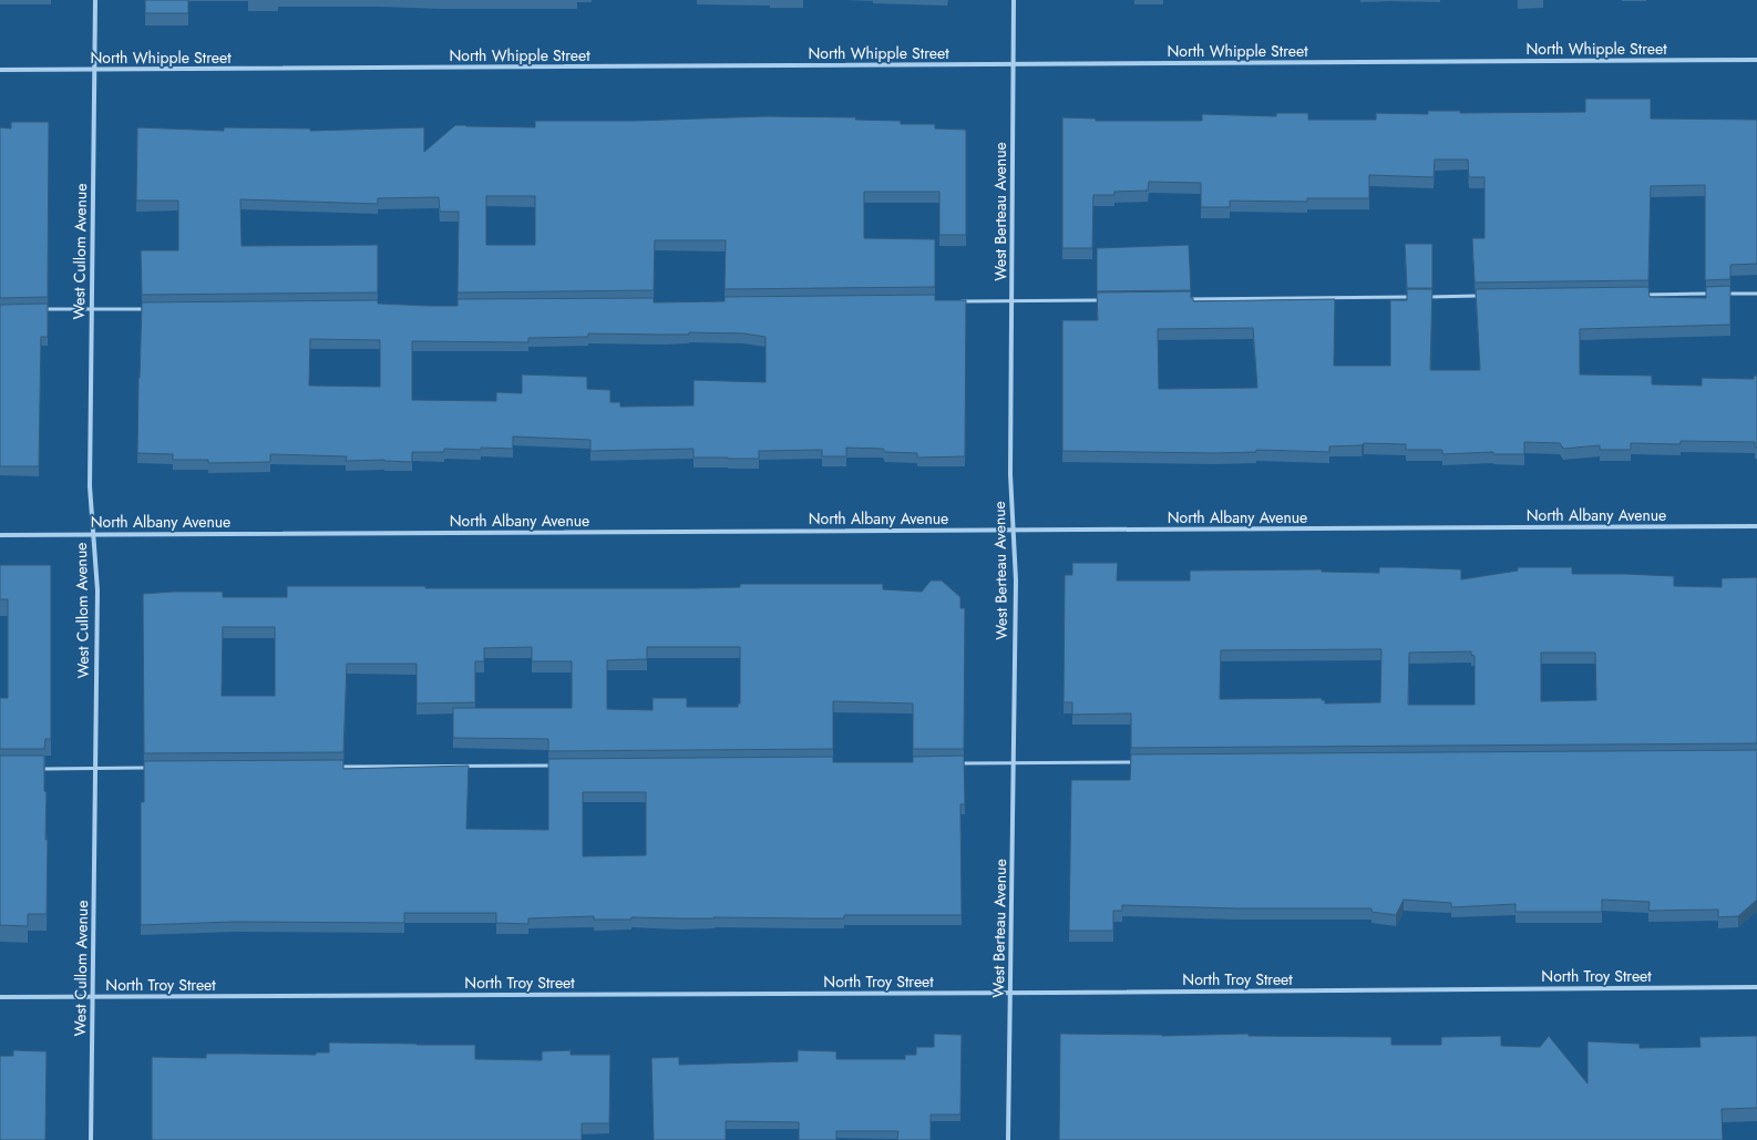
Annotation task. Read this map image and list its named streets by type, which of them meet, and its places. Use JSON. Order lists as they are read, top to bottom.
{
  "streets": {
    "street": [
      "North Whipple Street",
      "West Berteau Avenue",
      "West Cullom Avenue",
      "North Albany Avenue",
      "North Troy Street"
    ]
  },
  "crossings": [
    ["North Whipple Street", "West Berteau Avenue"],
    ["North Whipple Street", "West Cullom Avenue"],
    ["West Berteau Avenue", "North Albany Avenue"],
    ["West Berteau Avenue", "North Troy Street"],
    ["West Cullom Avenue", "North Albany Avenue"],
    ["West Cullom Avenue", "North Troy Street"]
  ]
}
